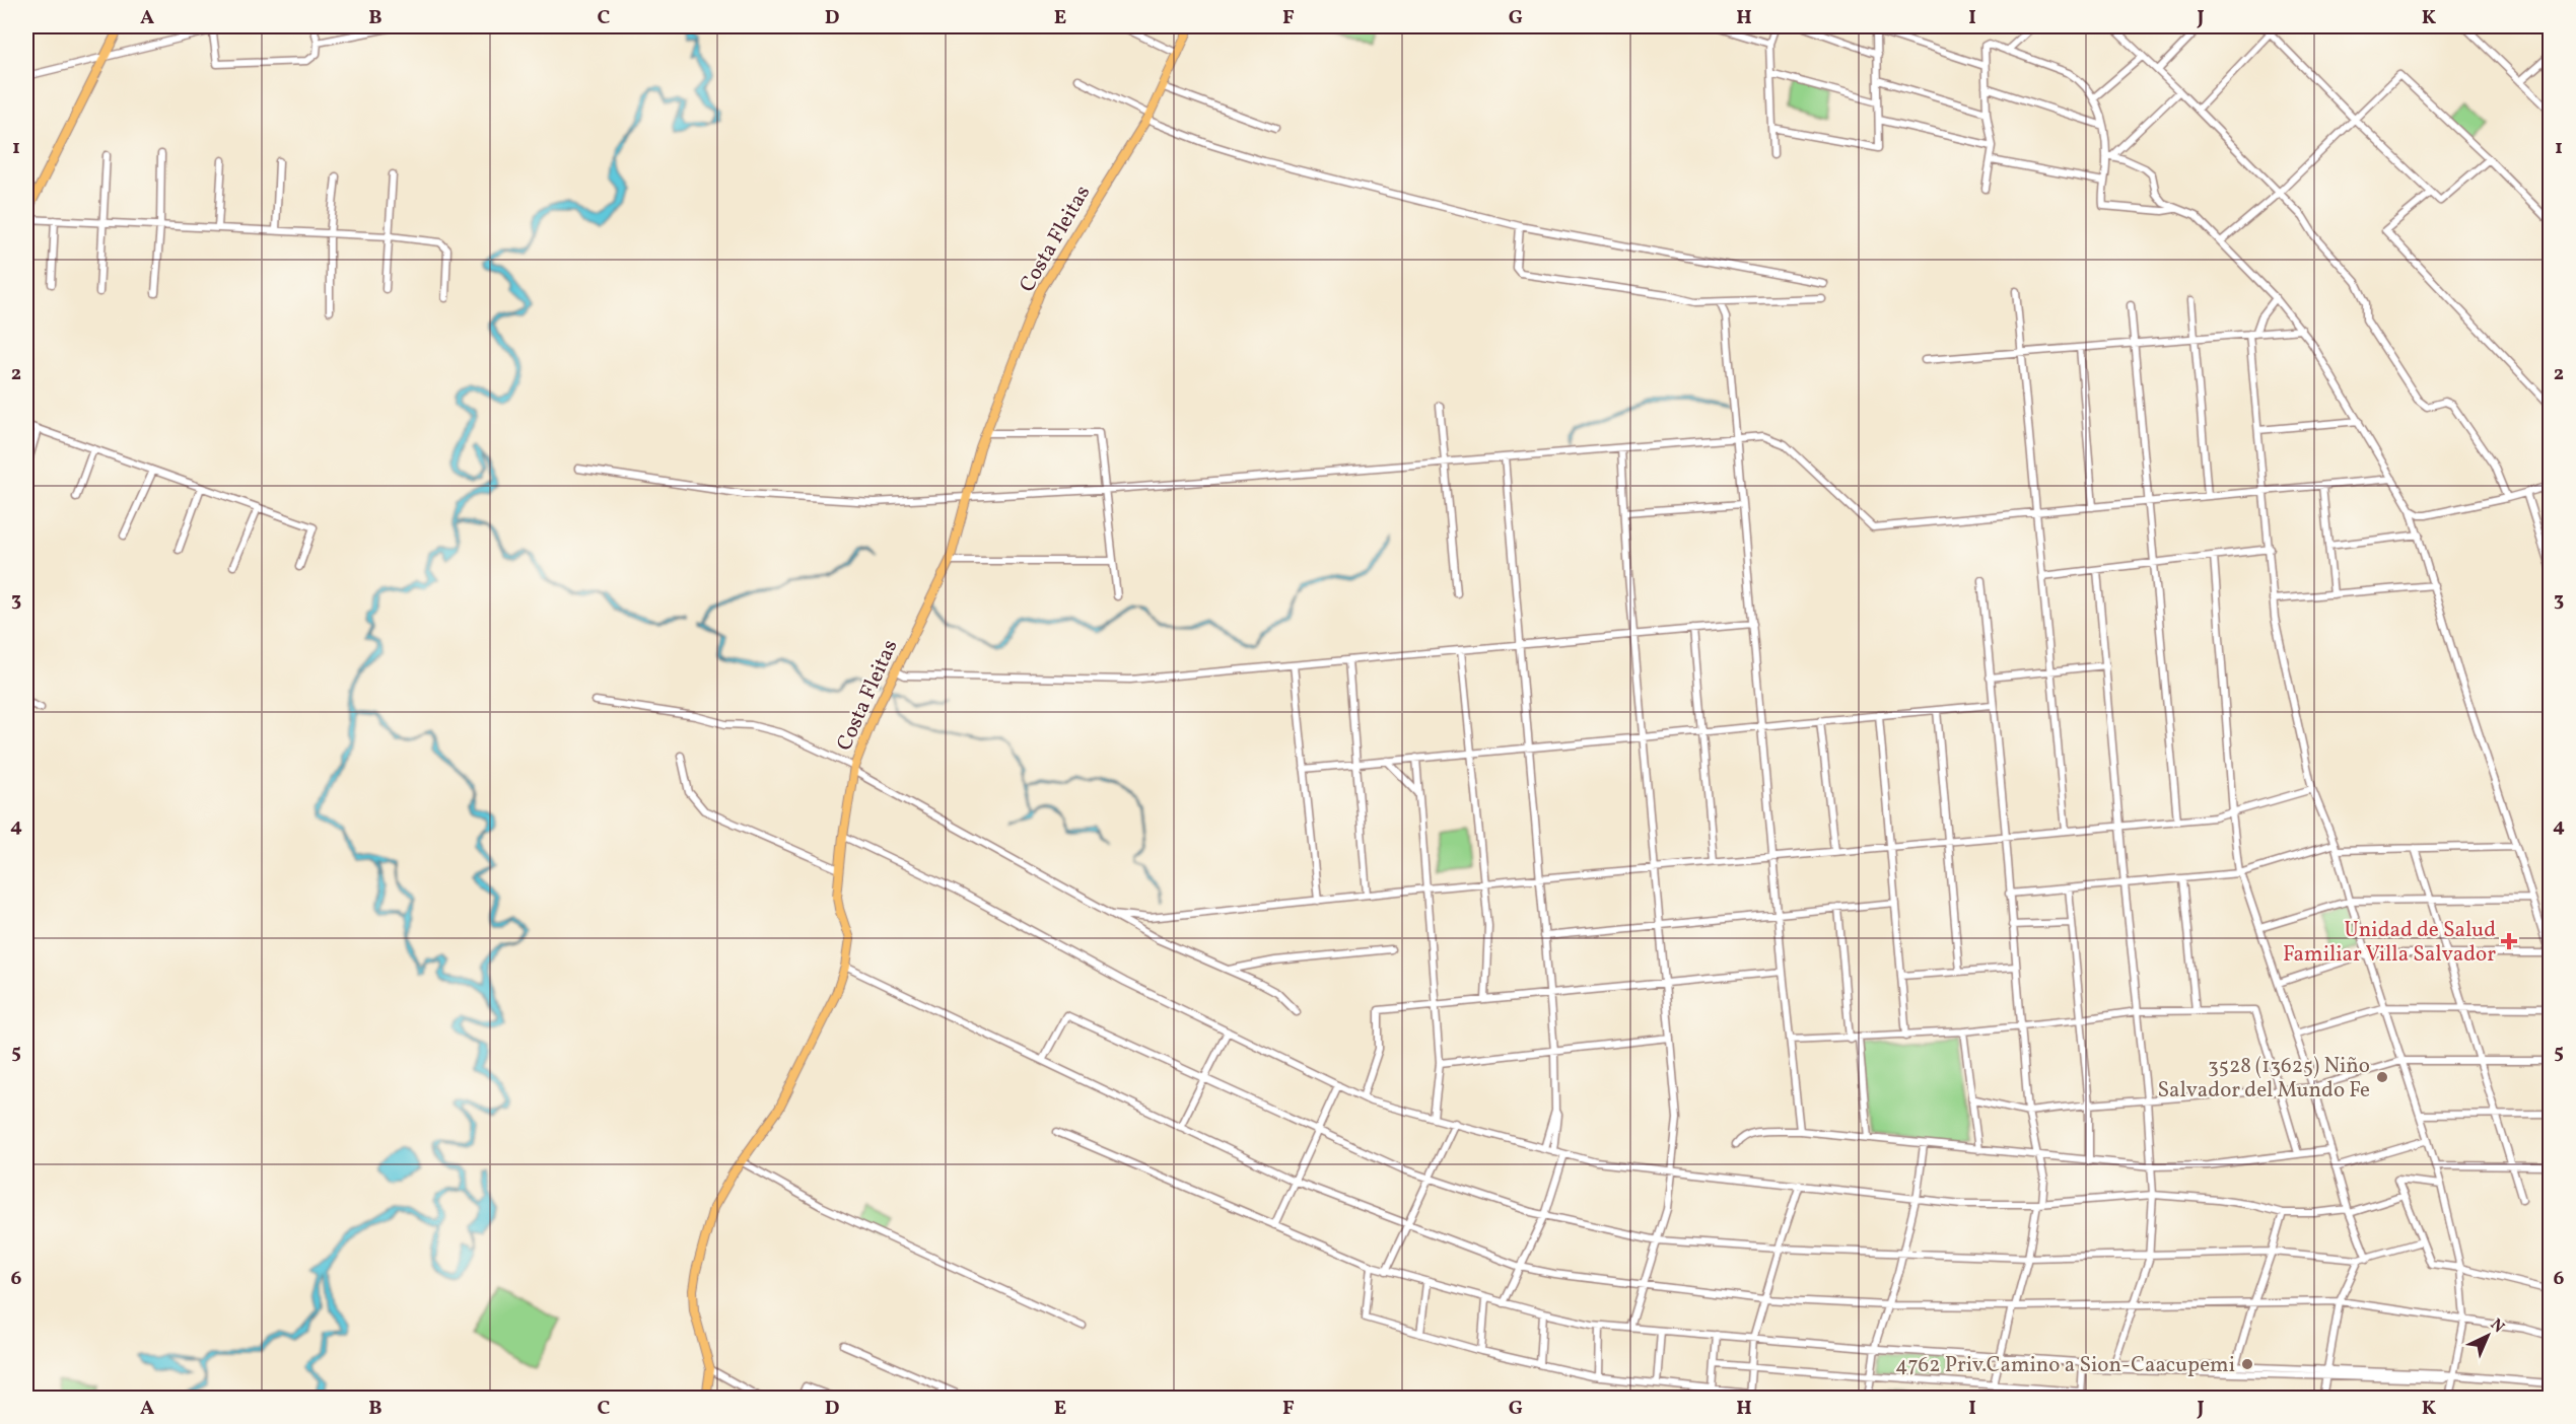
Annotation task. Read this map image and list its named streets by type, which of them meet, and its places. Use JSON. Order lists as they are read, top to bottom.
{
  "streets": {
    "main road": ["Costa Fleitas"]
  },
  "places": {
    "health": ["Unidad de Salud Familiar Villa Salvador"],
    "other": ["3528 (13625) Niño Salvador del Mundo Fe", "4762 Priv.Camino a Sion-Caacupemi"]
  },
  "north": "top right",
  "grid": {
    "columns": [
      "A",
      "B",
      "C",
      "D",
      "E",
      "F",
      "G",
      "H",
      "I",
      "J",
      "K"
    ],
    "rows": [
      "1",
      "2",
      "3",
      "4",
      "5",
      "6"
    ]
  }
}
